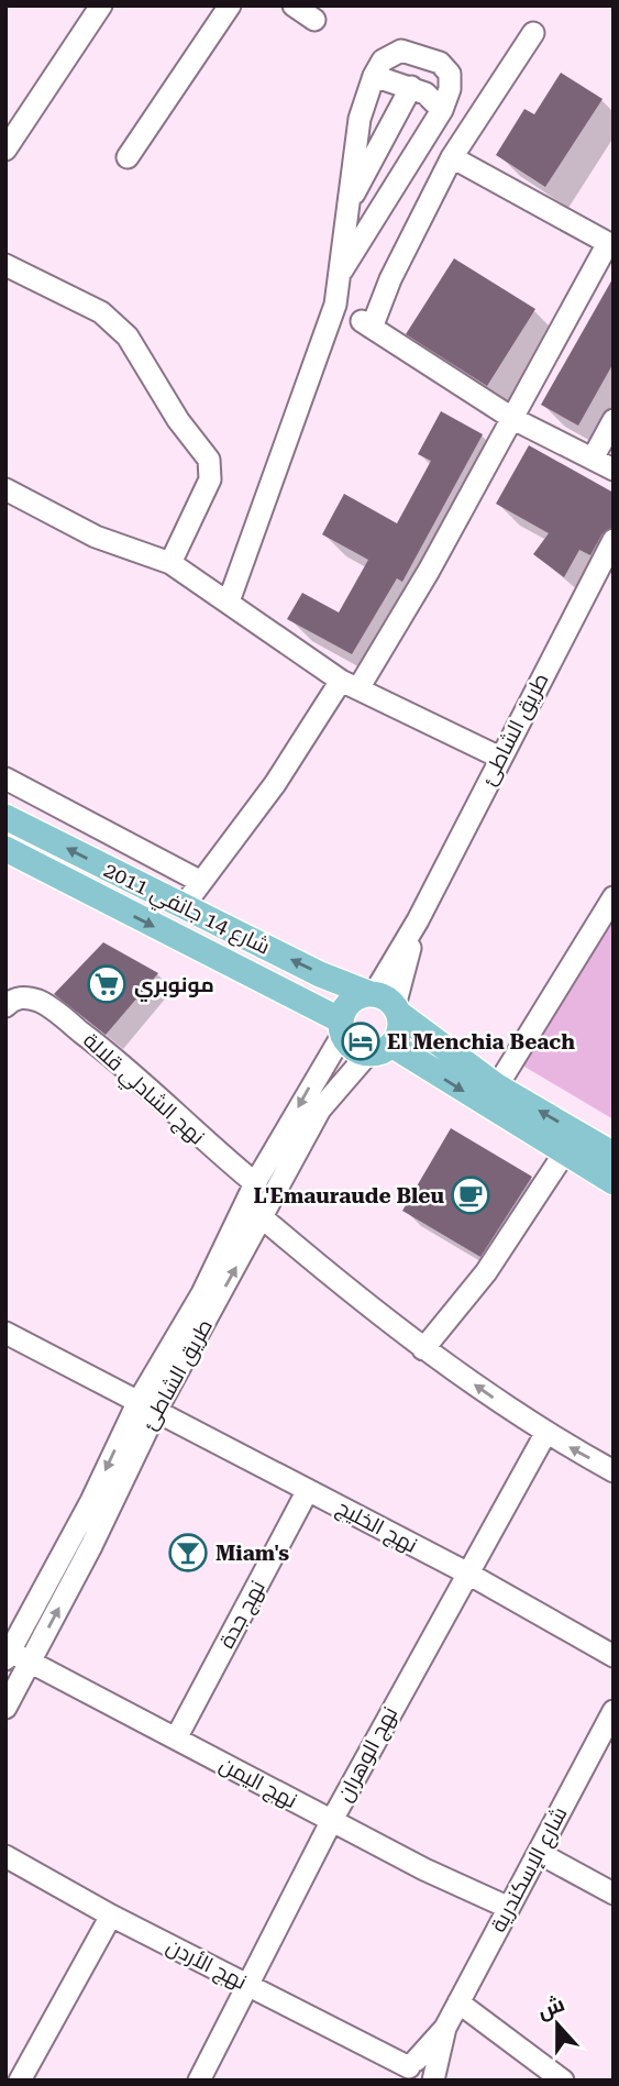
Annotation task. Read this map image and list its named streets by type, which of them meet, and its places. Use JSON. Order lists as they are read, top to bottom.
{
  "streets": {
    "main road": ["شارع 14 جانفي 2011"],
    "street": [
      "طريق الشاطئ",
      "نهج الشادلي قلالة",
      "نهج الخليج",
      "نهج جدة",
      "نهج الوهران",
      "نهج اليمن",
      "شارع الإسكندرية",
      "نهج الأردن"
    ]
  },
  "crossings": [
    ["طريق الشاطئ", "شارع 14 جانفي 2011"],
    ["طريق الشاطئ", "نهج الشادلي قلالة"],
    ["طريق الشاطئ", "نهج الخليج"],
    ["طريق الشاطئ", "نهج اليمن"],
    ["نهج الخليج", "نهج جدة"],
    ["نهج الخليج", "نهج الوهران"],
    ["نهج جدة", "نهج اليمن"],
    ["نهج الوهران", "نهج اليمن"],
    ["نهج الوهران", "نهج الأردن"],
    ["نهج اليمن", "شارع الإسكندرية"],
    ["شارع الإسكندرية", "نهج الأردن"]
  ],
  "places": {
    "supermarket": ["مونوبري"],
    "hotel": ["El Menchia Beach"],
    "cafe": ["L'Emauraude Bleu"],
    "bar": ["Miam's"]
  },
  "north": "top"
}
